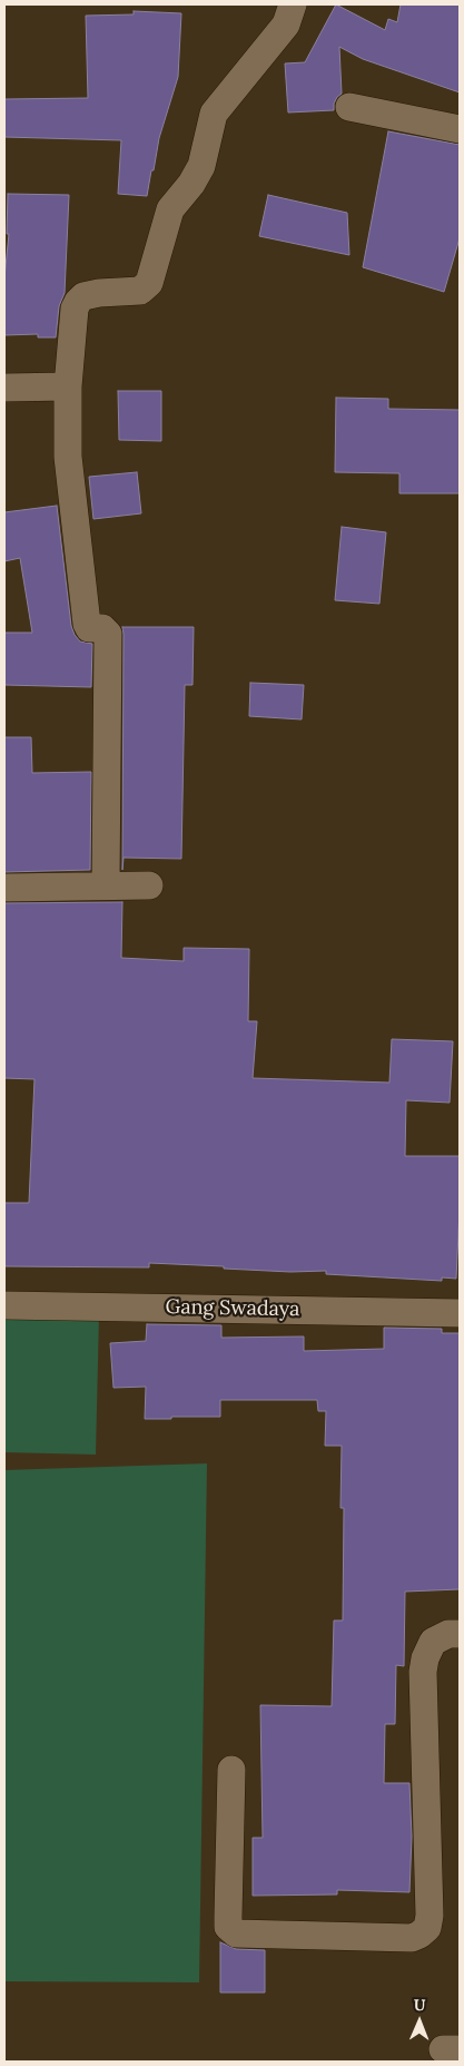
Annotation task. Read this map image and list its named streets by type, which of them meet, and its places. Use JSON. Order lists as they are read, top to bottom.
{
  "streets": {
    "street": ["Gang Swadaya"]
  },
  "north": "top"
}
